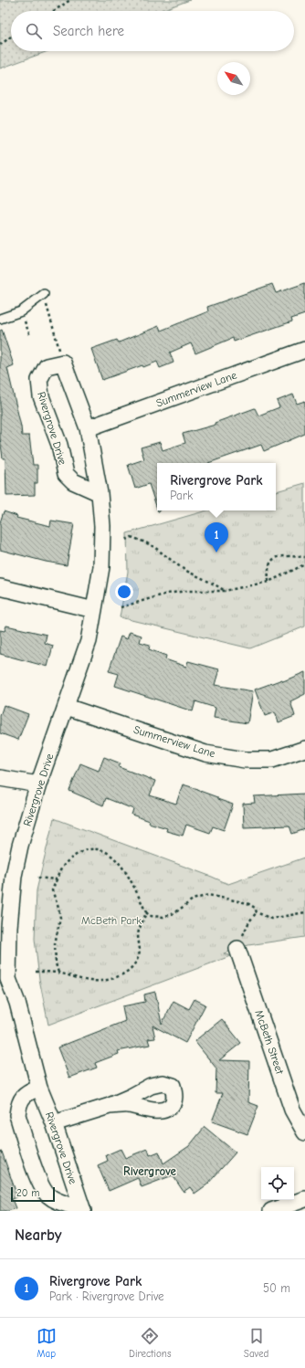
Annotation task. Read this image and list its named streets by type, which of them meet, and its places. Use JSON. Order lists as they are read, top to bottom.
{
  "streets": {
    "street": ["Summerview Lane", "Rivergrove Drive", "McBeth Street"]
  },
  "crossings": [
    ["Summerview Lane", "Rivergrove Drive"]
  ],
  "districts": ["Rivergrove"],
  "parks": ["McBeth Park"],
  "scale_bar": "20 m",
  "north": "top left",
  "page": {
    "search": "Search here",
    "popup": ["Rivergrove Park", "Park"],
    "pins": "1",
    "scale": "20 m",
    "heading": "Nearby",
    "list": [
      {
        "mark": "1",
        "name": "Rivergrove Park",
        "note": "Park · Rivergrove Drive",
        "value": "50 m"
      }
    ],
    "nav": ["Map", "Directions", "Saved"]
  }
}
